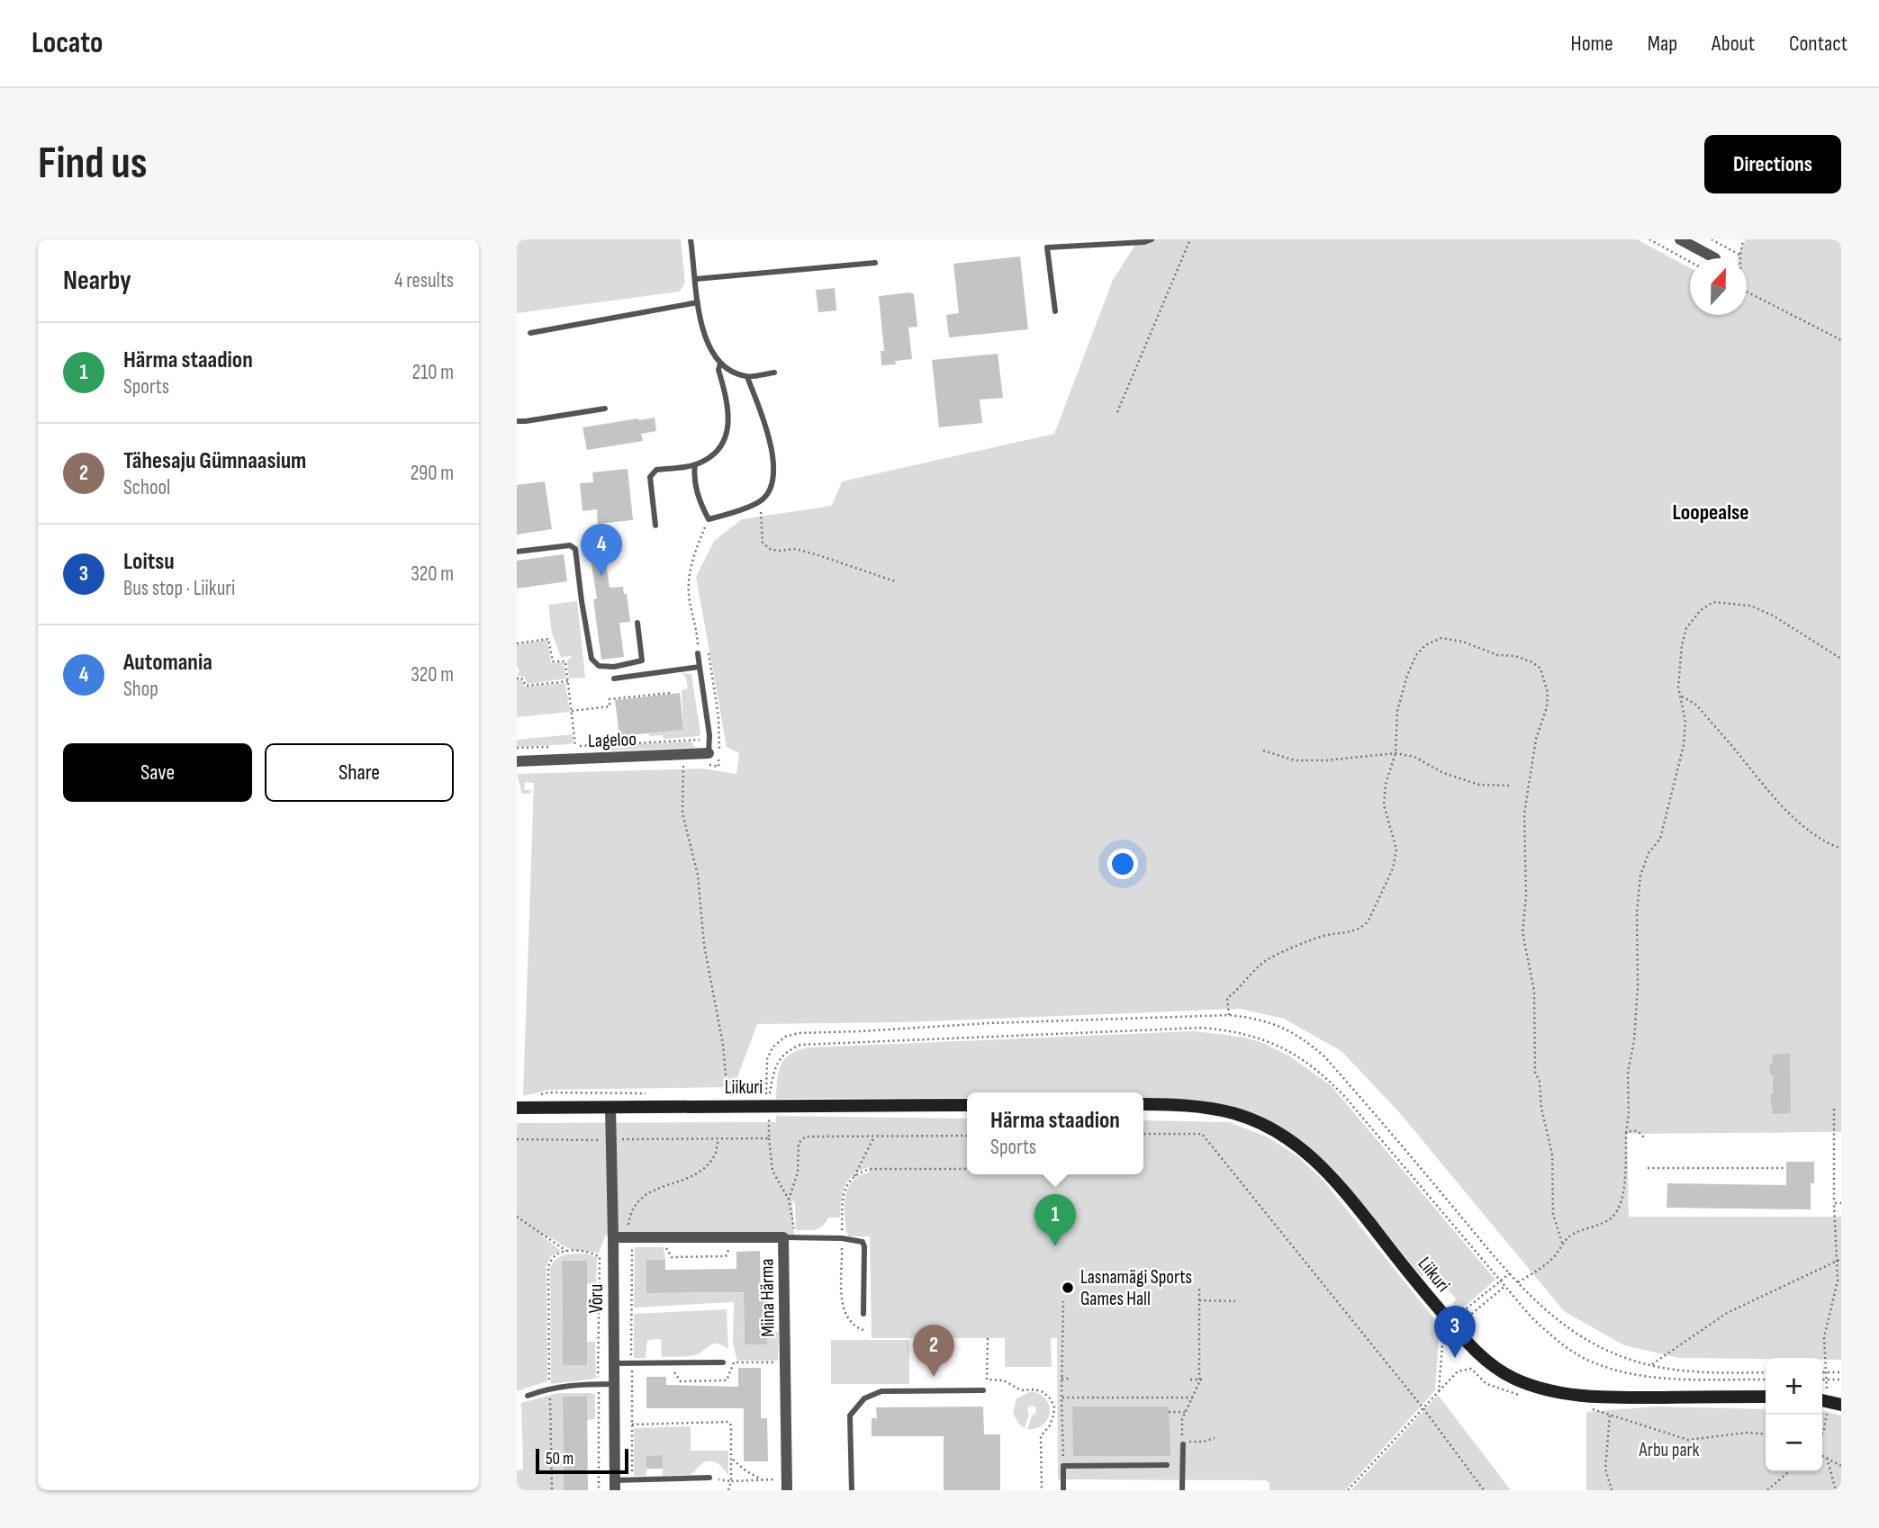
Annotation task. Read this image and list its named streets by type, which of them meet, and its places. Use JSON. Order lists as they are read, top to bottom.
{
  "streets": {
    "street": [
      "Lageloo",
      "Liikuri",
      "Miina Härma",
      "Võru"
    ]
  },
  "crossings": [
    ["Liikuri", "Võru"],
    ["Miina Härma", "Võru"]
  ],
  "districts": ["Loopealse"],
  "parks": ["Arbu park"],
  "places": ["Lasnamägi Sports Games Hall"],
  "scale_bar": "50 m",
  "north": "top",
  "page": {
    "header": "Locato",
    "nav": [
      "Home",
      "Map",
      "About",
      "Contact"
    ],
    "buttons": [
      "Directions",
      ["Save", "Share"]
    ],
    "title": "Find us",
    "heading": ["Nearby", "4 results"],
    "list": [
      {
        "mark": "1",
        "name": "Härma staadion",
        "note": "Sports",
        "value": "210 m"
      },
      {
        "mark": "2",
        "name": "Tähesaju Gümnaasium",
        "note": "School",
        "value": "290 m"
      },
      {
        "mark": "3",
        "name": "Loitsu",
        "note": "Bus stop · Liikuri",
        "value": "320 m"
      },
      {
        "mark": "4",
        "name": "Automania",
        "note": "Shop",
        "value": "320 m"
      }
    ],
    "pins": [
      "4",
      "1",
      "3",
      "2"
    ],
    "popup": ["Härma staadion", "Sports"],
    "map_buttons": ["+", "−"],
    "scale": "50 m"
  }
}
